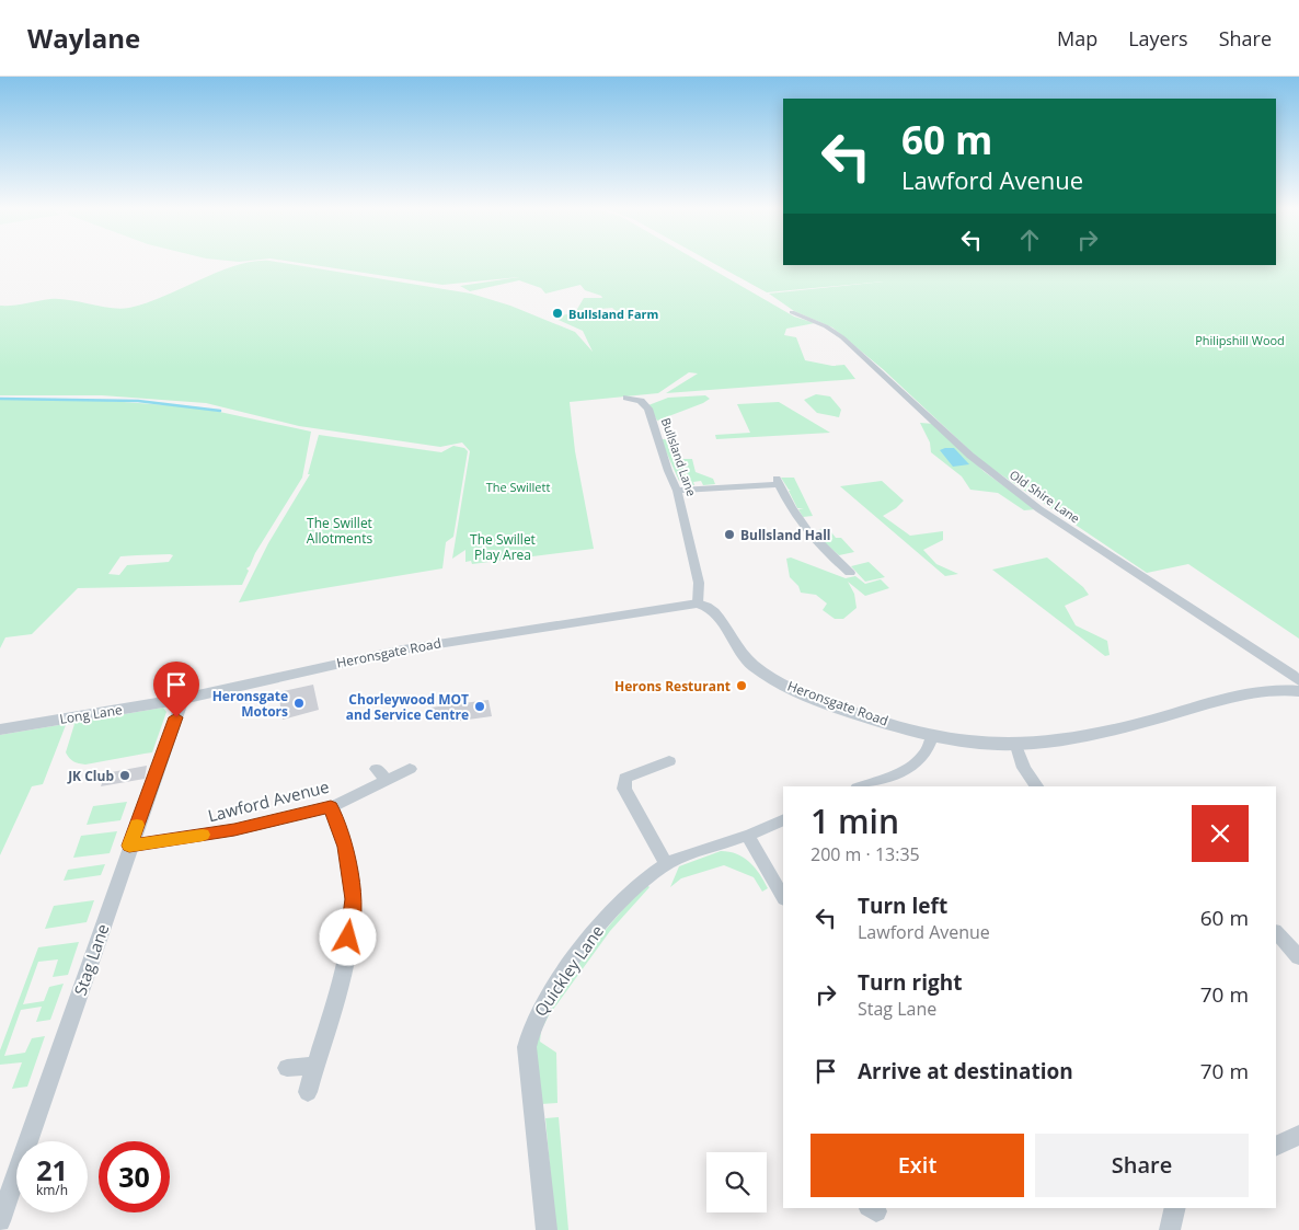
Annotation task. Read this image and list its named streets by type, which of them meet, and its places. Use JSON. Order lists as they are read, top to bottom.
{
  "streets": {
    "street": [
      "Bullsland Lane",
      "Old Shire Lane",
      "Heronsgate Road",
      "Long Lane",
      "Lawford Avenue",
      "Stag Lane",
      "Quickley Lane"
    ]
  },
  "crossings": [
    ["Bullsland Lane", "Heronsgate Road"],
    ["Heronsgate Road", "Long Lane"],
    ["Heronsgate Road", "Stag Lane"],
    ["Long Lane", "Stag Lane"],
    ["Lawford Avenue", "Stag Lane"]
  ],
  "parks": [
    "Philipshill Wood",
    "The Swillett",
    "The Swillet Allotments",
    "The Swillet Play Area"
  ],
  "places": [
    "Bullsland Farm",
    "Bullsland Hall",
    "Herons Resturant",
    "Heronsgate Motors",
    "Chorleywood MOT and Service Centre",
    "JK Club"
  ],
  "page": {
    "header": "Waylane",
    "nav": ["Map", "Layers", "Share"],
    "turn": ["60 m", "Lawford Avenue"],
    "heading": ["1 min", "200 m · 13:35"],
    "list": [
      {
        "name": "Turn left",
        "note": "Lawford Avenue",
        "value": "60 m"
      },
      {
        "name": "Turn right",
        "note": "Stag Lane",
        "value": "70 m"
      },
      {
        "name": "Arrive at destination",
        "value": "70 m"
      }
    ],
    "buttons": ["Exit", "Share"],
    "speed": "21 km/h",
    "limit": "30"
  }
}
